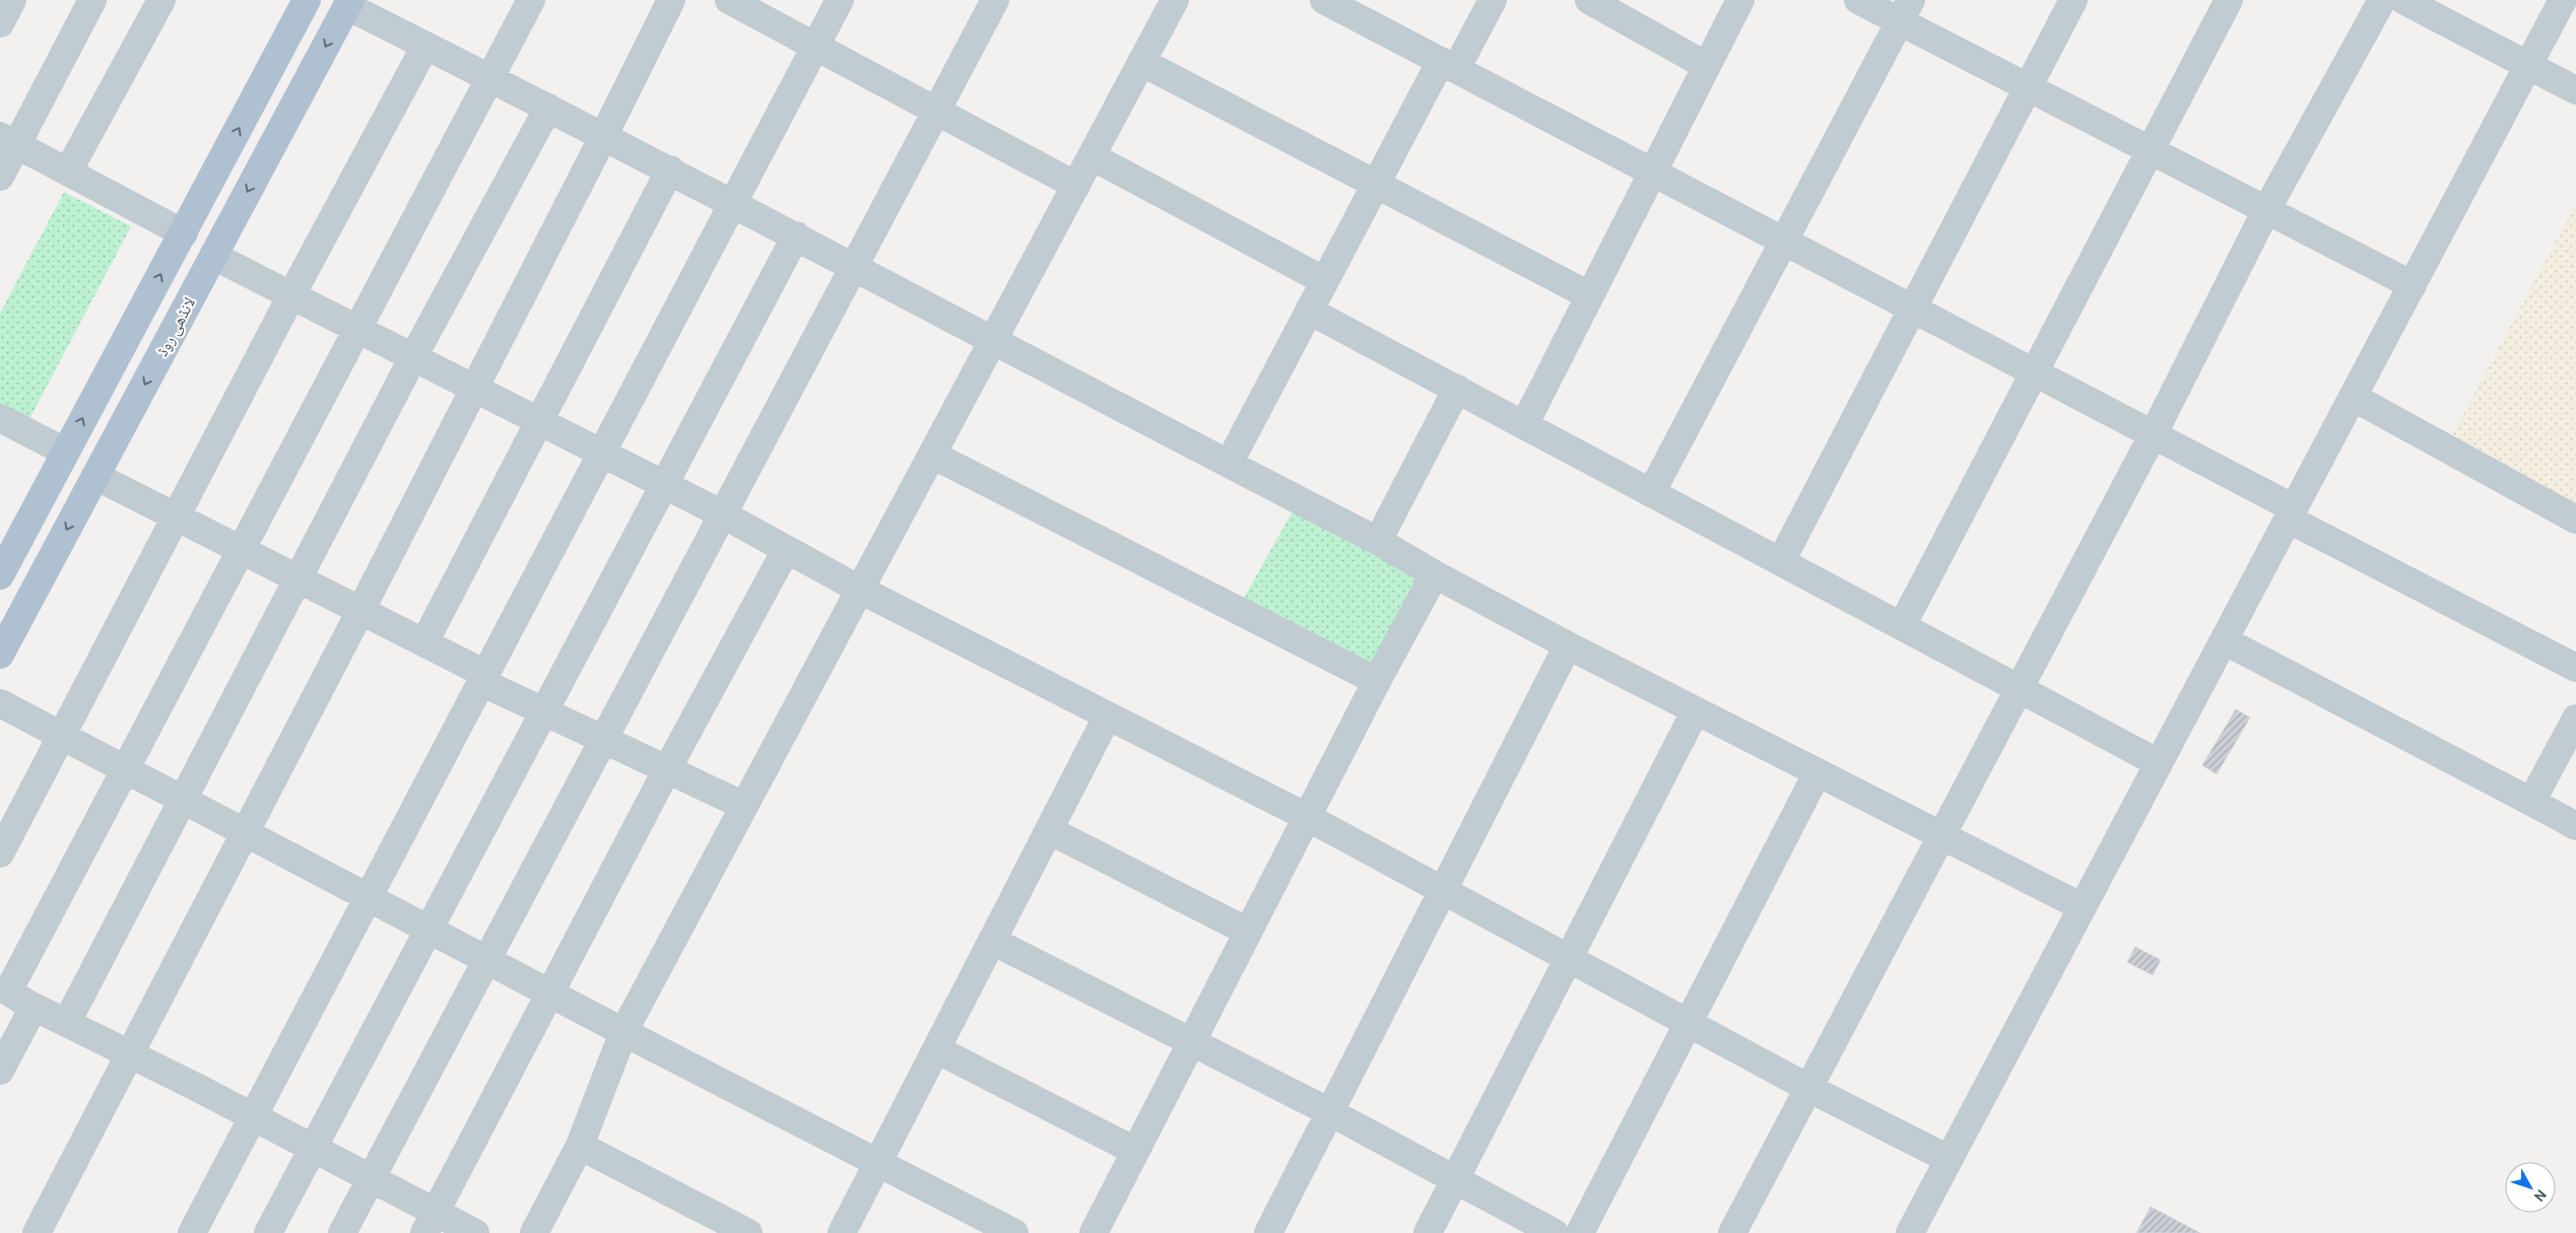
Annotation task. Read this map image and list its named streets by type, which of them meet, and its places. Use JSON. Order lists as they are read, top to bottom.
{
  "streets": {
    "main road": ["لانڈھی روڈ"]
  },
  "north": "bottom right"
}
